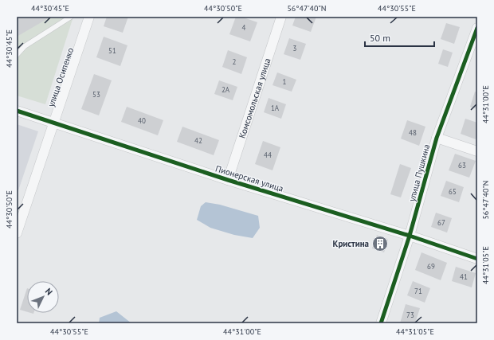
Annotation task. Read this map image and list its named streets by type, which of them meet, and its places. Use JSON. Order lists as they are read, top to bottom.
{
  "streets": {
    "street": [
      "улица Осипенко",
      "Комсомольская улица",
      "улица Пушкина",
      "Пионерская улица"
    ]
  },
  "crossings": [
    ["улица Осипенко", "Пионерская улица"],
    ["Комсомольская улица", "Пионерская улица"],
    ["улица Пушкина", "Пионерская улица"]
  ],
  "places": {
    "building": ["Кристина"]
  },
  "house_numbers": [
    "4",
    "3",
    "51",
    "2",
    "1",
    "2А",
    "53",
    "1А",
    "40",
    "48",
    "42",
    "44",
    "63",
    "65",
    "67",
    "69",
    "41",
    "71",
    "73"
  ],
  "scale_bar": "50 m",
  "north": "top right",
  "coordinates": [
    "44°30'45\"E",
    "44°30'50\"E",
    "56°47'40\"N",
    "44°30'55\"E",
    "44°31'00\"E",
    "44°31'05\"E"
  ]
}
